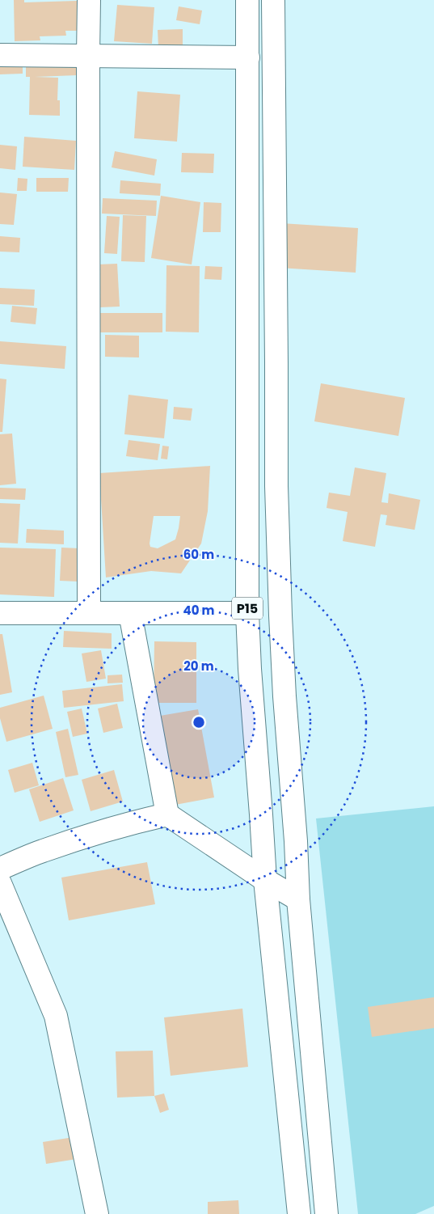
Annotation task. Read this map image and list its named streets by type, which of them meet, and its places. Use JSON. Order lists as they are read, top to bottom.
{
  "streets": {
    "main road": ["P15"]
  },
  "rings": ["60 m", "40 m", "20 m"]
}
